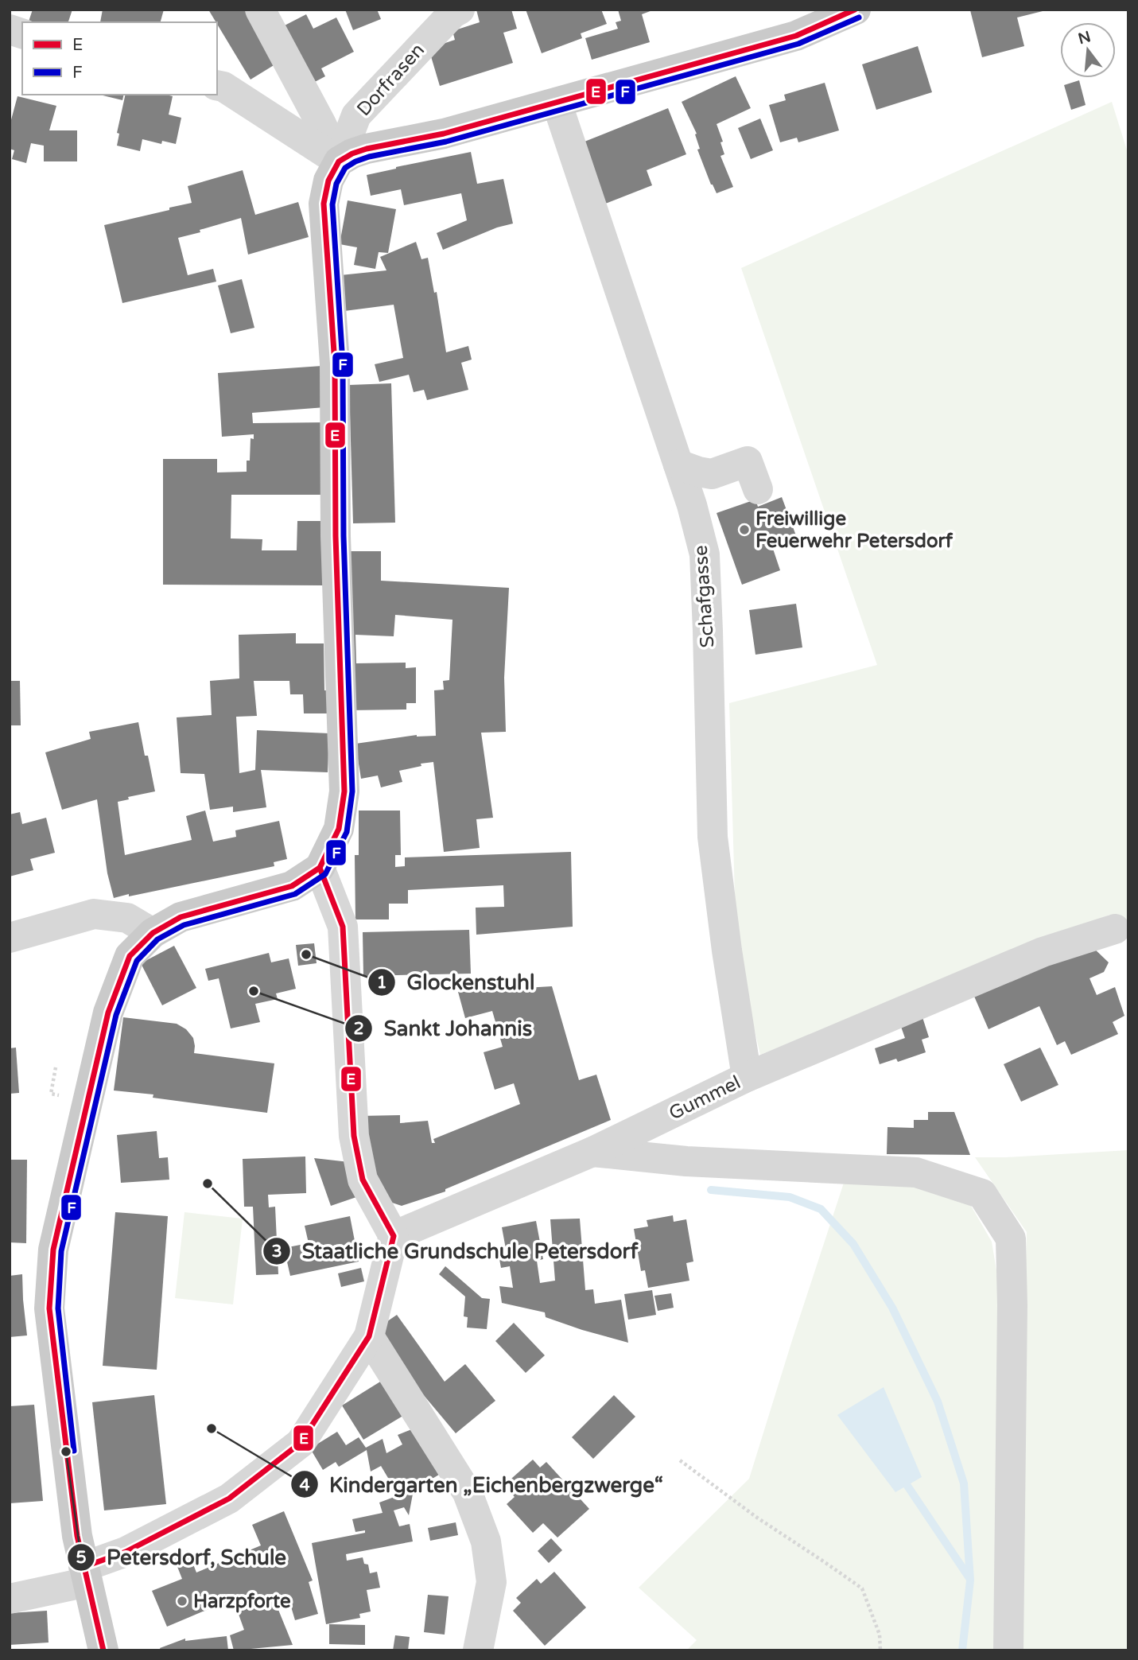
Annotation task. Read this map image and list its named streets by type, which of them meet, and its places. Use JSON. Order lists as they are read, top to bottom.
{
  "streets": {
    "street": ["Dorfrasen", "Schafgasse", "Gummel"]
  },
  "crossings": [
    ["Schafgasse", "Gummel"]
  ],
  "places": [
    "Freiwillige Feuerwehr Petersdorf",
    "Glockenstuhl",
    "Sankt Johannis",
    "Staatliche Grundschule Petersdorf",
    "Kindergarten „Eichenbergzwerge“",
    "Petersdorf, Schule",
    "Harzpforte"
  ],
  "lines": ["transit line E", "transit line F"],
  "legend": ["E", "F"],
  "north": "top"
}
